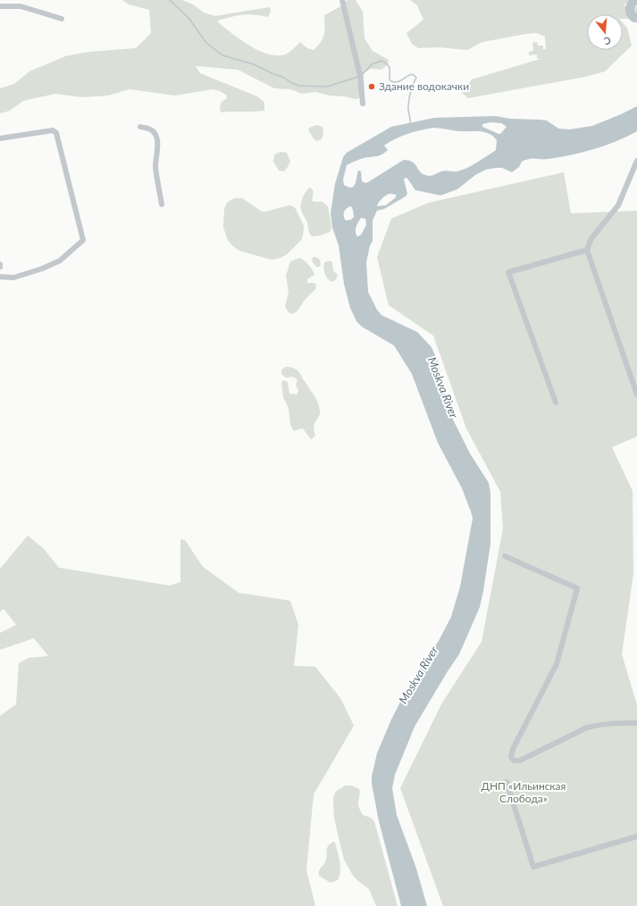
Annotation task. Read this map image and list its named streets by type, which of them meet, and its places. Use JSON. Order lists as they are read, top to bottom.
{
  "water": ["Moskva River"],
  "parks": ["ДНП «Ильинская Слобода»"],
  "places": ["Здание водокачки"],
  "north": "bottom"
}
